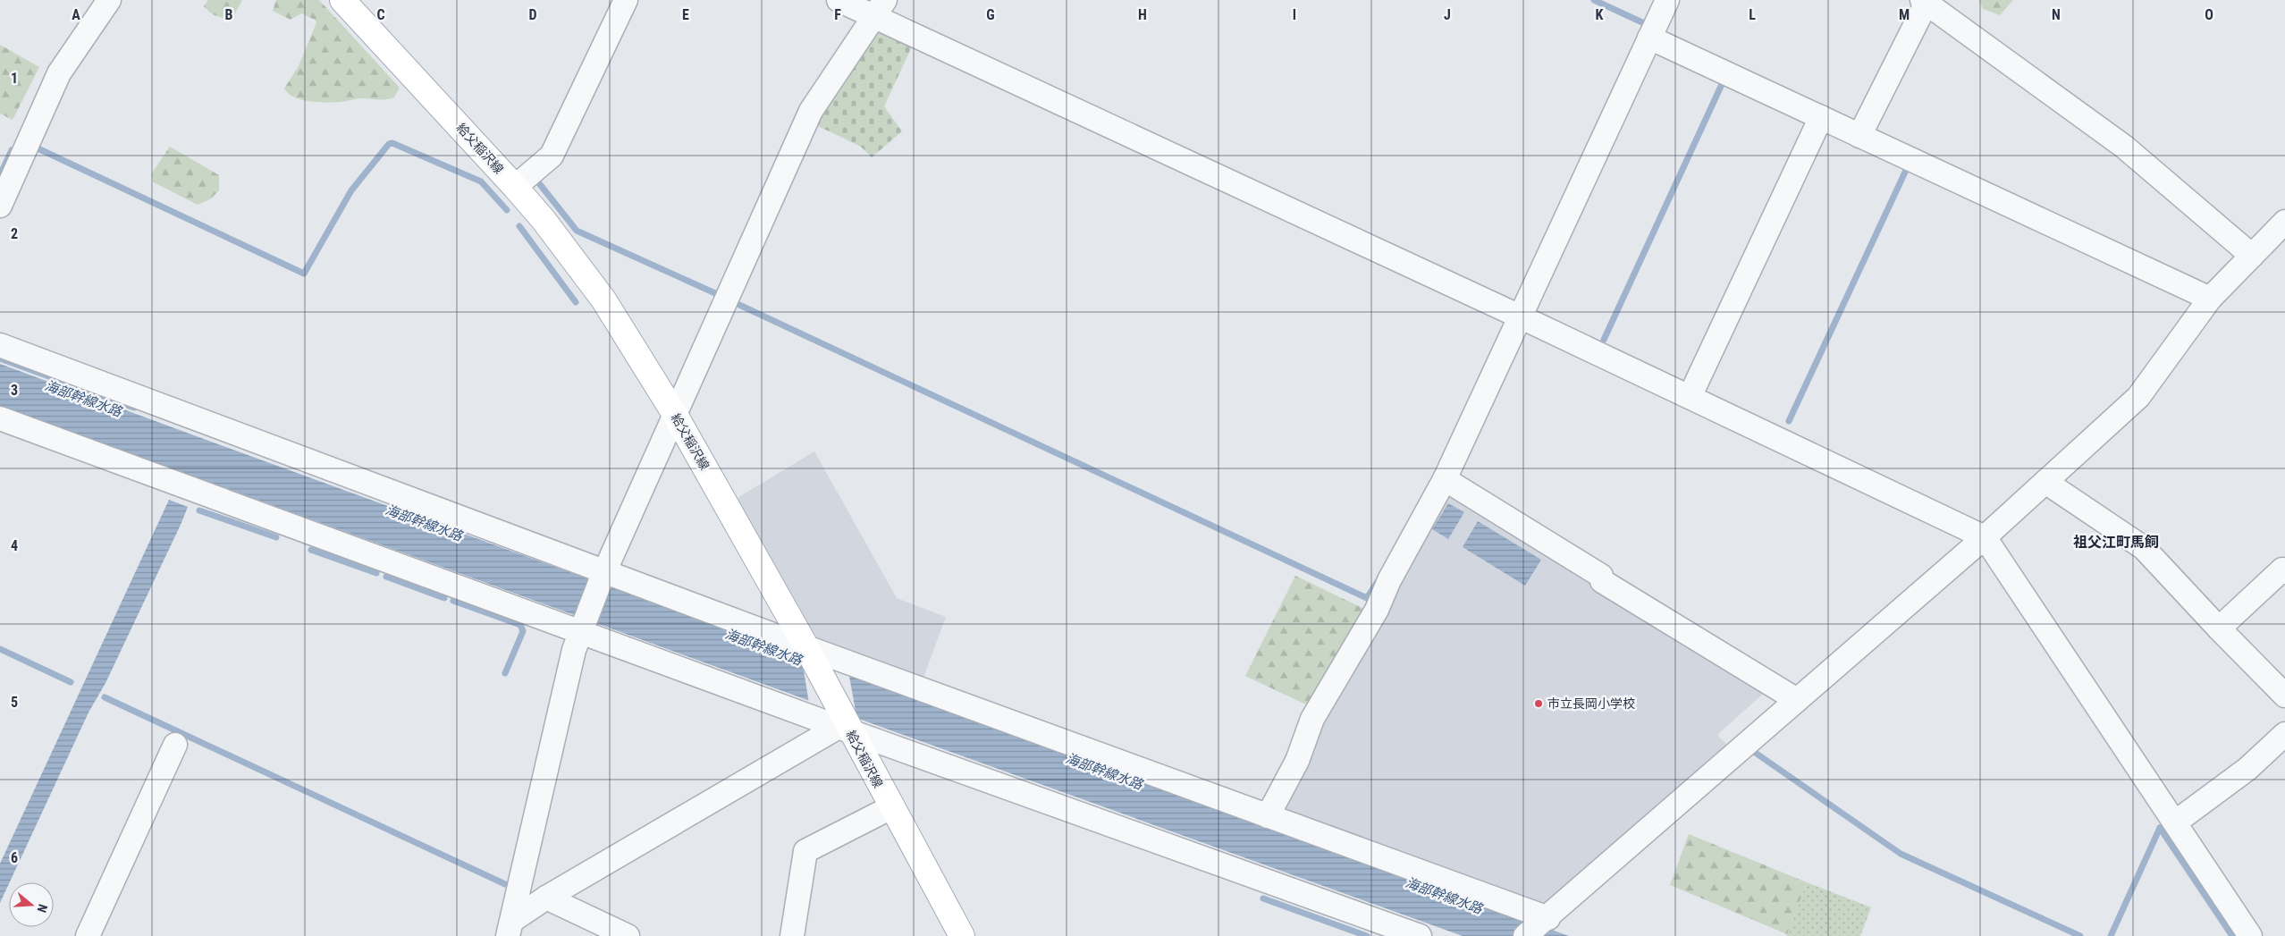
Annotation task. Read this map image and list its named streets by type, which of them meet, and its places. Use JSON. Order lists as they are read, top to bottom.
{
  "streets": {
    "main road": ["給父稲沢線"]
  },
  "districts": ["祖父江町馬飼"],
  "water": ["海部幹線水路"],
  "places": ["市立長岡小学校"],
  "north": "right",
  "grid": {
    "columns": [
      "A",
      "B",
      "C",
      "D",
      "E",
      "F",
      "G",
      "H",
      "I",
      "J",
      "K",
      "L",
      "M",
      "N",
      "O"
    ],
    "rows": [
      "1",
      "2",
      "3",
      "4",
      "5",
      "6"
    ]
  }
}
